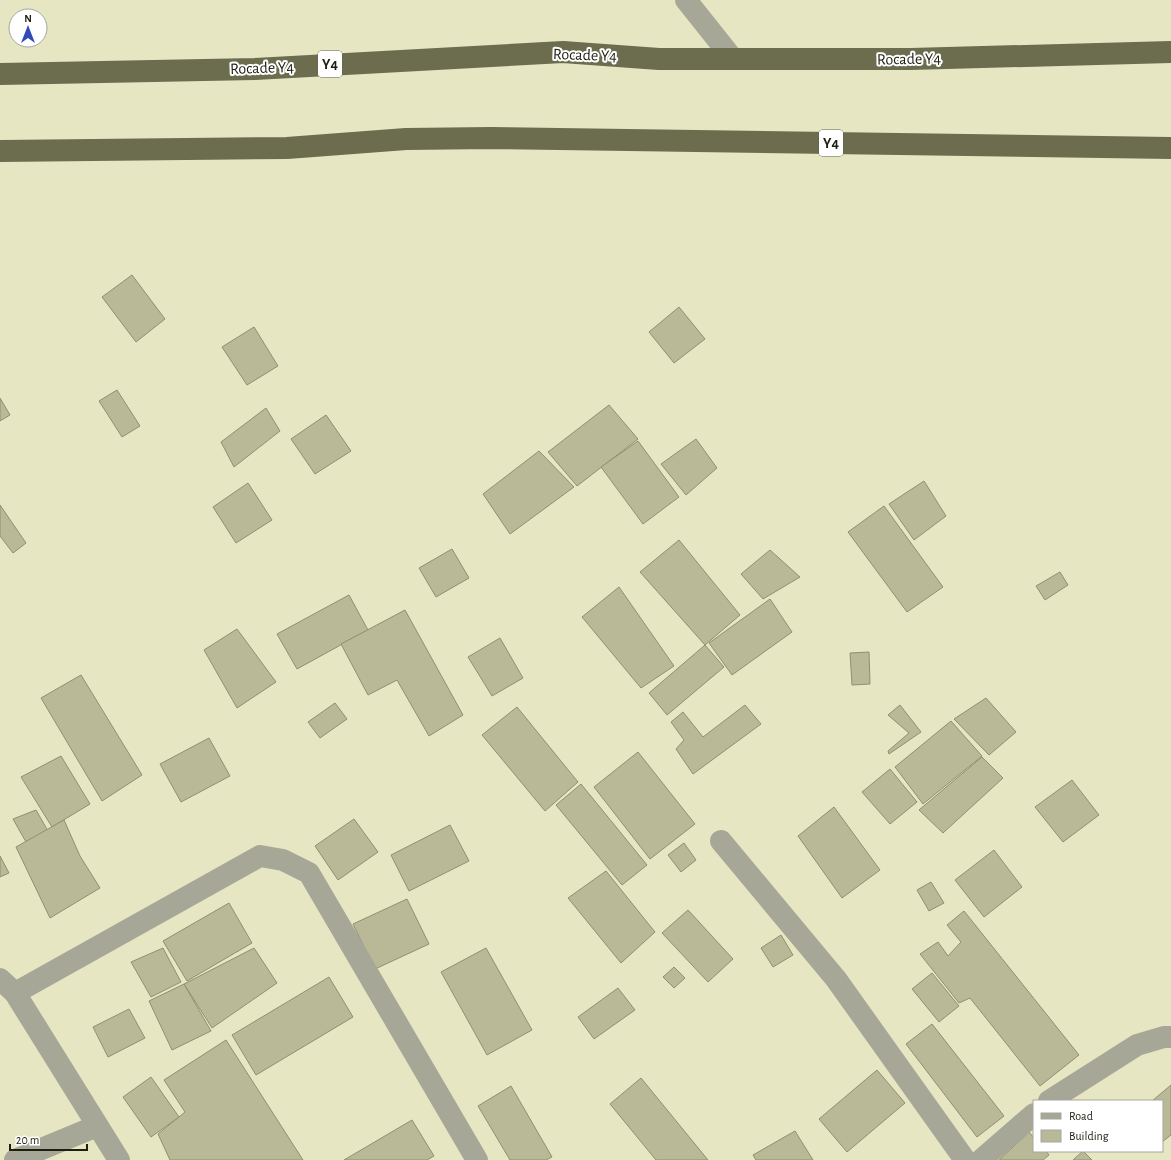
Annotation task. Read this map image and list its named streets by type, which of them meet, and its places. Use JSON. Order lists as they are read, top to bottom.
{
  "streets": {
    "highway": ["Rocade Y4", "Y4"]
  },
  "legend": ["Road", "Building"],
  "scale_bar": "20 m",
  "north": "top"
}
